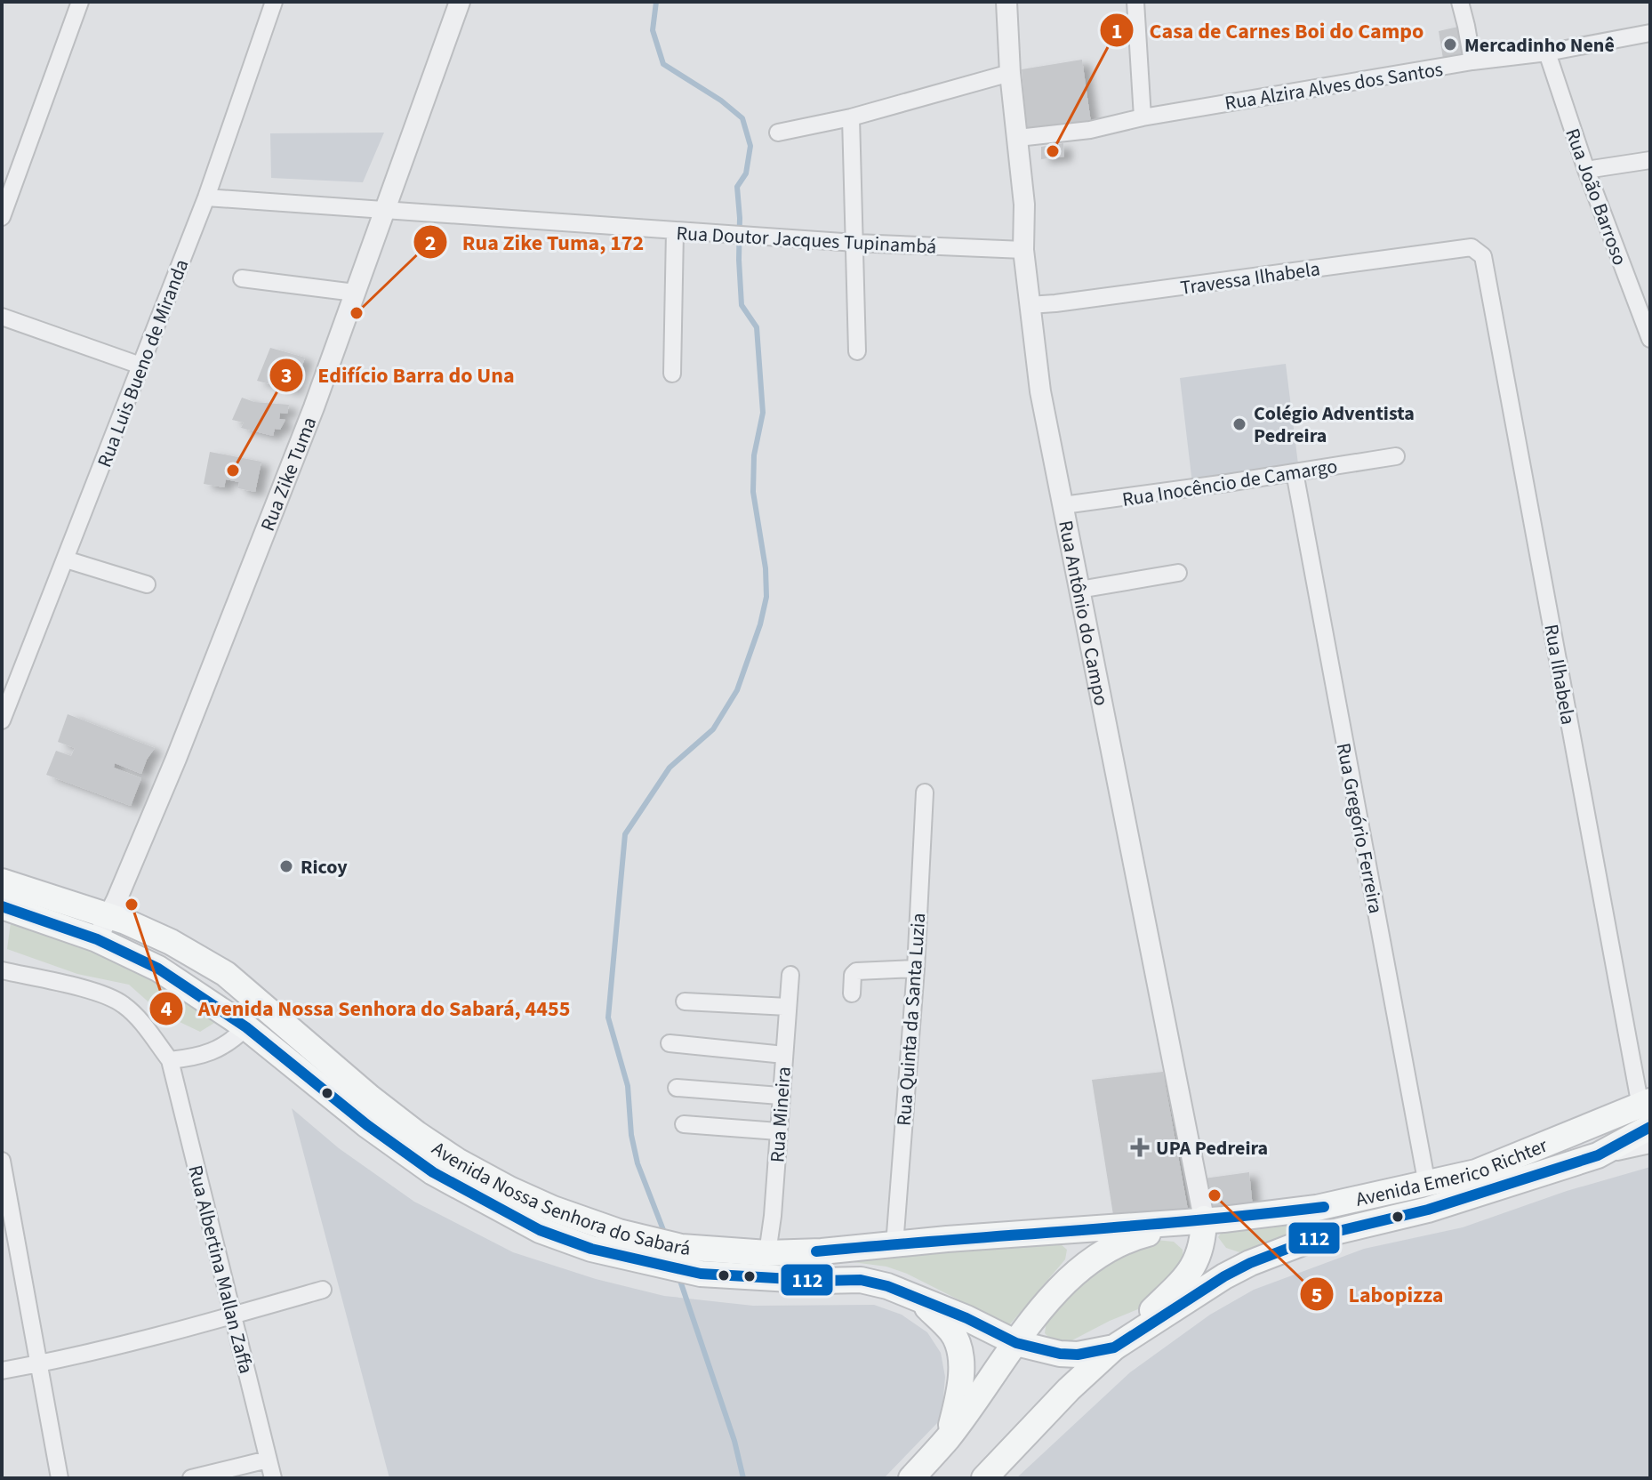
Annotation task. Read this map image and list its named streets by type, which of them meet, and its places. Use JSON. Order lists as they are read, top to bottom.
{
  "streets": {
    "main road": ["Avenida Emerico Richter", "Avenida Nossa Senhora do Sabará"],
    "street": [
      "Rua Alzira Alves dos Santos",
      "Rua João Barroso",
      "Rua Doutor Jacques Tupinambá",
      "Travessa Ilhabela",
      "Rua Luis Bueno de Miranda",
      "Rua Zike Tuma",
      "Rua Inocêncio de Camargo",
      "Rua Antônio do Campo",
      "Rua Ilhabela",
      "Rua Gregório Ferreira",
      "Rua Quinta da Santa Luzia",
      "Rua Mineira",
      "Rua Albertina Mallan Zaffa"
    ]
  },
  "crossings": [
    ["Rua Alzira Alves dos Santos", "Rua João Barroso"],
    ["Rua Alzira Alves dos Santos", "Rua Antônio do Campo"],
    ["Rua Doutor Jacques Tupinambá", "Rua Luis Bueno de Miranda"],
    ["Rua Doutor Jacques Tupinambá", "Rua Zike Tuma"],
    ["Rua Doutor Jacques Tupinambá", "Rua Antônio do Campo"],
    ["Travessa Ilhabela", "Rua Antônio do Campo"],
    ["Travessa Ilhabela", "Rua Ilhabela"],
    ["Rua Zike Tuma", "Avenida Nossa Senhora do Sabará"],
    ["Rua Inocêncio de Camargo", "Rua Antônio do Campo"],
    ["Rua Inocêncio de Camargo", "Rua Gregório Ferreira"],
    ["Rua Antônio do Campo", "Avenida Emerico Richter"],
    ["Rua Antônio do Campo", "Avenida Nossa Senhora do Sabará"],
    ["Rua Ilhabela", "Avenida Emerico Richter"],
    ["Rua Gregório Ferreira", "Avenida Emerico Richter"],
    ["Rua Quinta da Santa Luzia", "Avenida Nossa Senhora do Sabará"],
    ["Rua Mineira", "Avenida Nossa Senhora do Sabará"],
    ["Avenida Emerico Richter", "Avenida Nossa Senhora do Sabará"]
  ],
  "places": {
    "other": [
      "Mercadinho Nenê",
      "Casa de Carnes Boi do Campo",
      "Rua Zike Tuma, 172",
      "Colégio Adventista Pedreira",
      "Edifício Barra do Una",
      "Ricoy",
      "Avenida Nossa Senhora do Sabará, 4455",
      "Labopizza"
    ],
    "health": ["UPA Pedreira"]
  },
  "lines": ["transit line 112"]
}
